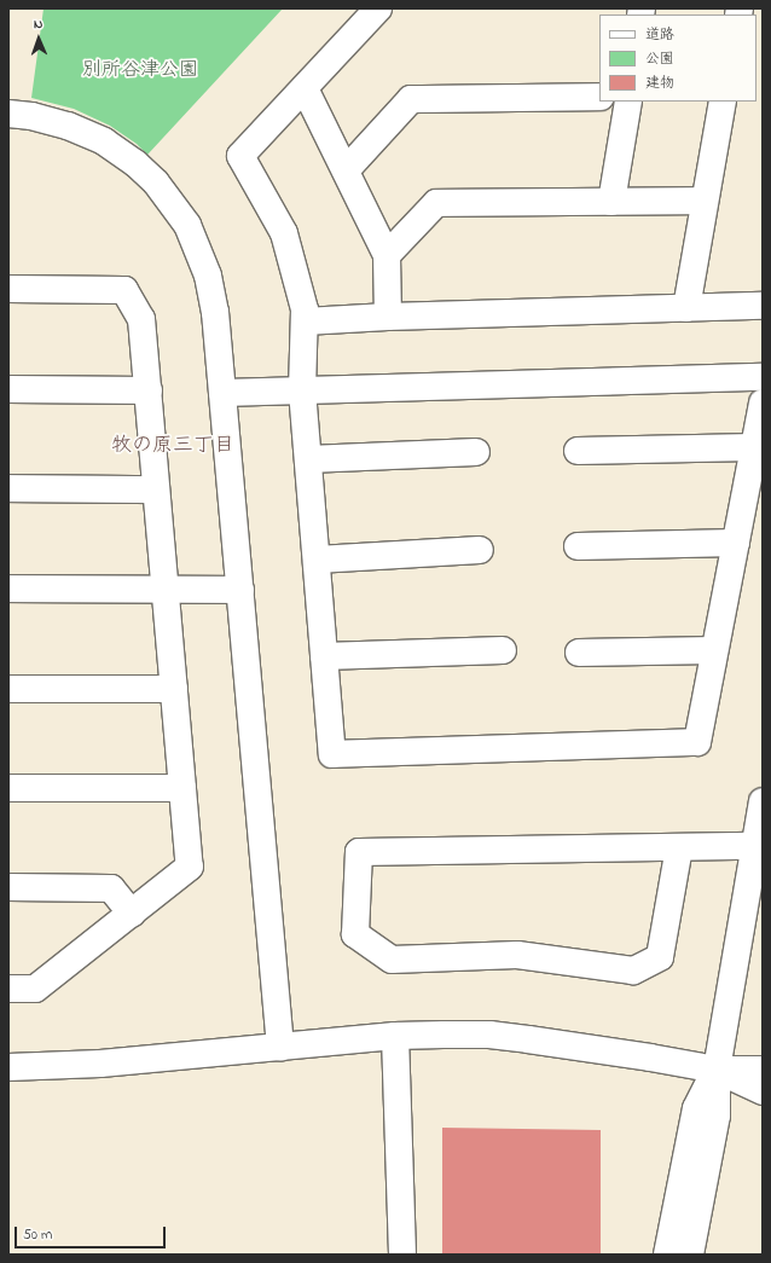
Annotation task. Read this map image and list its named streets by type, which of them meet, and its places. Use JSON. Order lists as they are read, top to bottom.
{
  "districts": ["牧の原三丁目"],
  "parks": ["別所谷津公園"],
  "legend": ["道路", "公園", "建物"],
  "scale_bar": "50 m",
  "north": "top"
}
